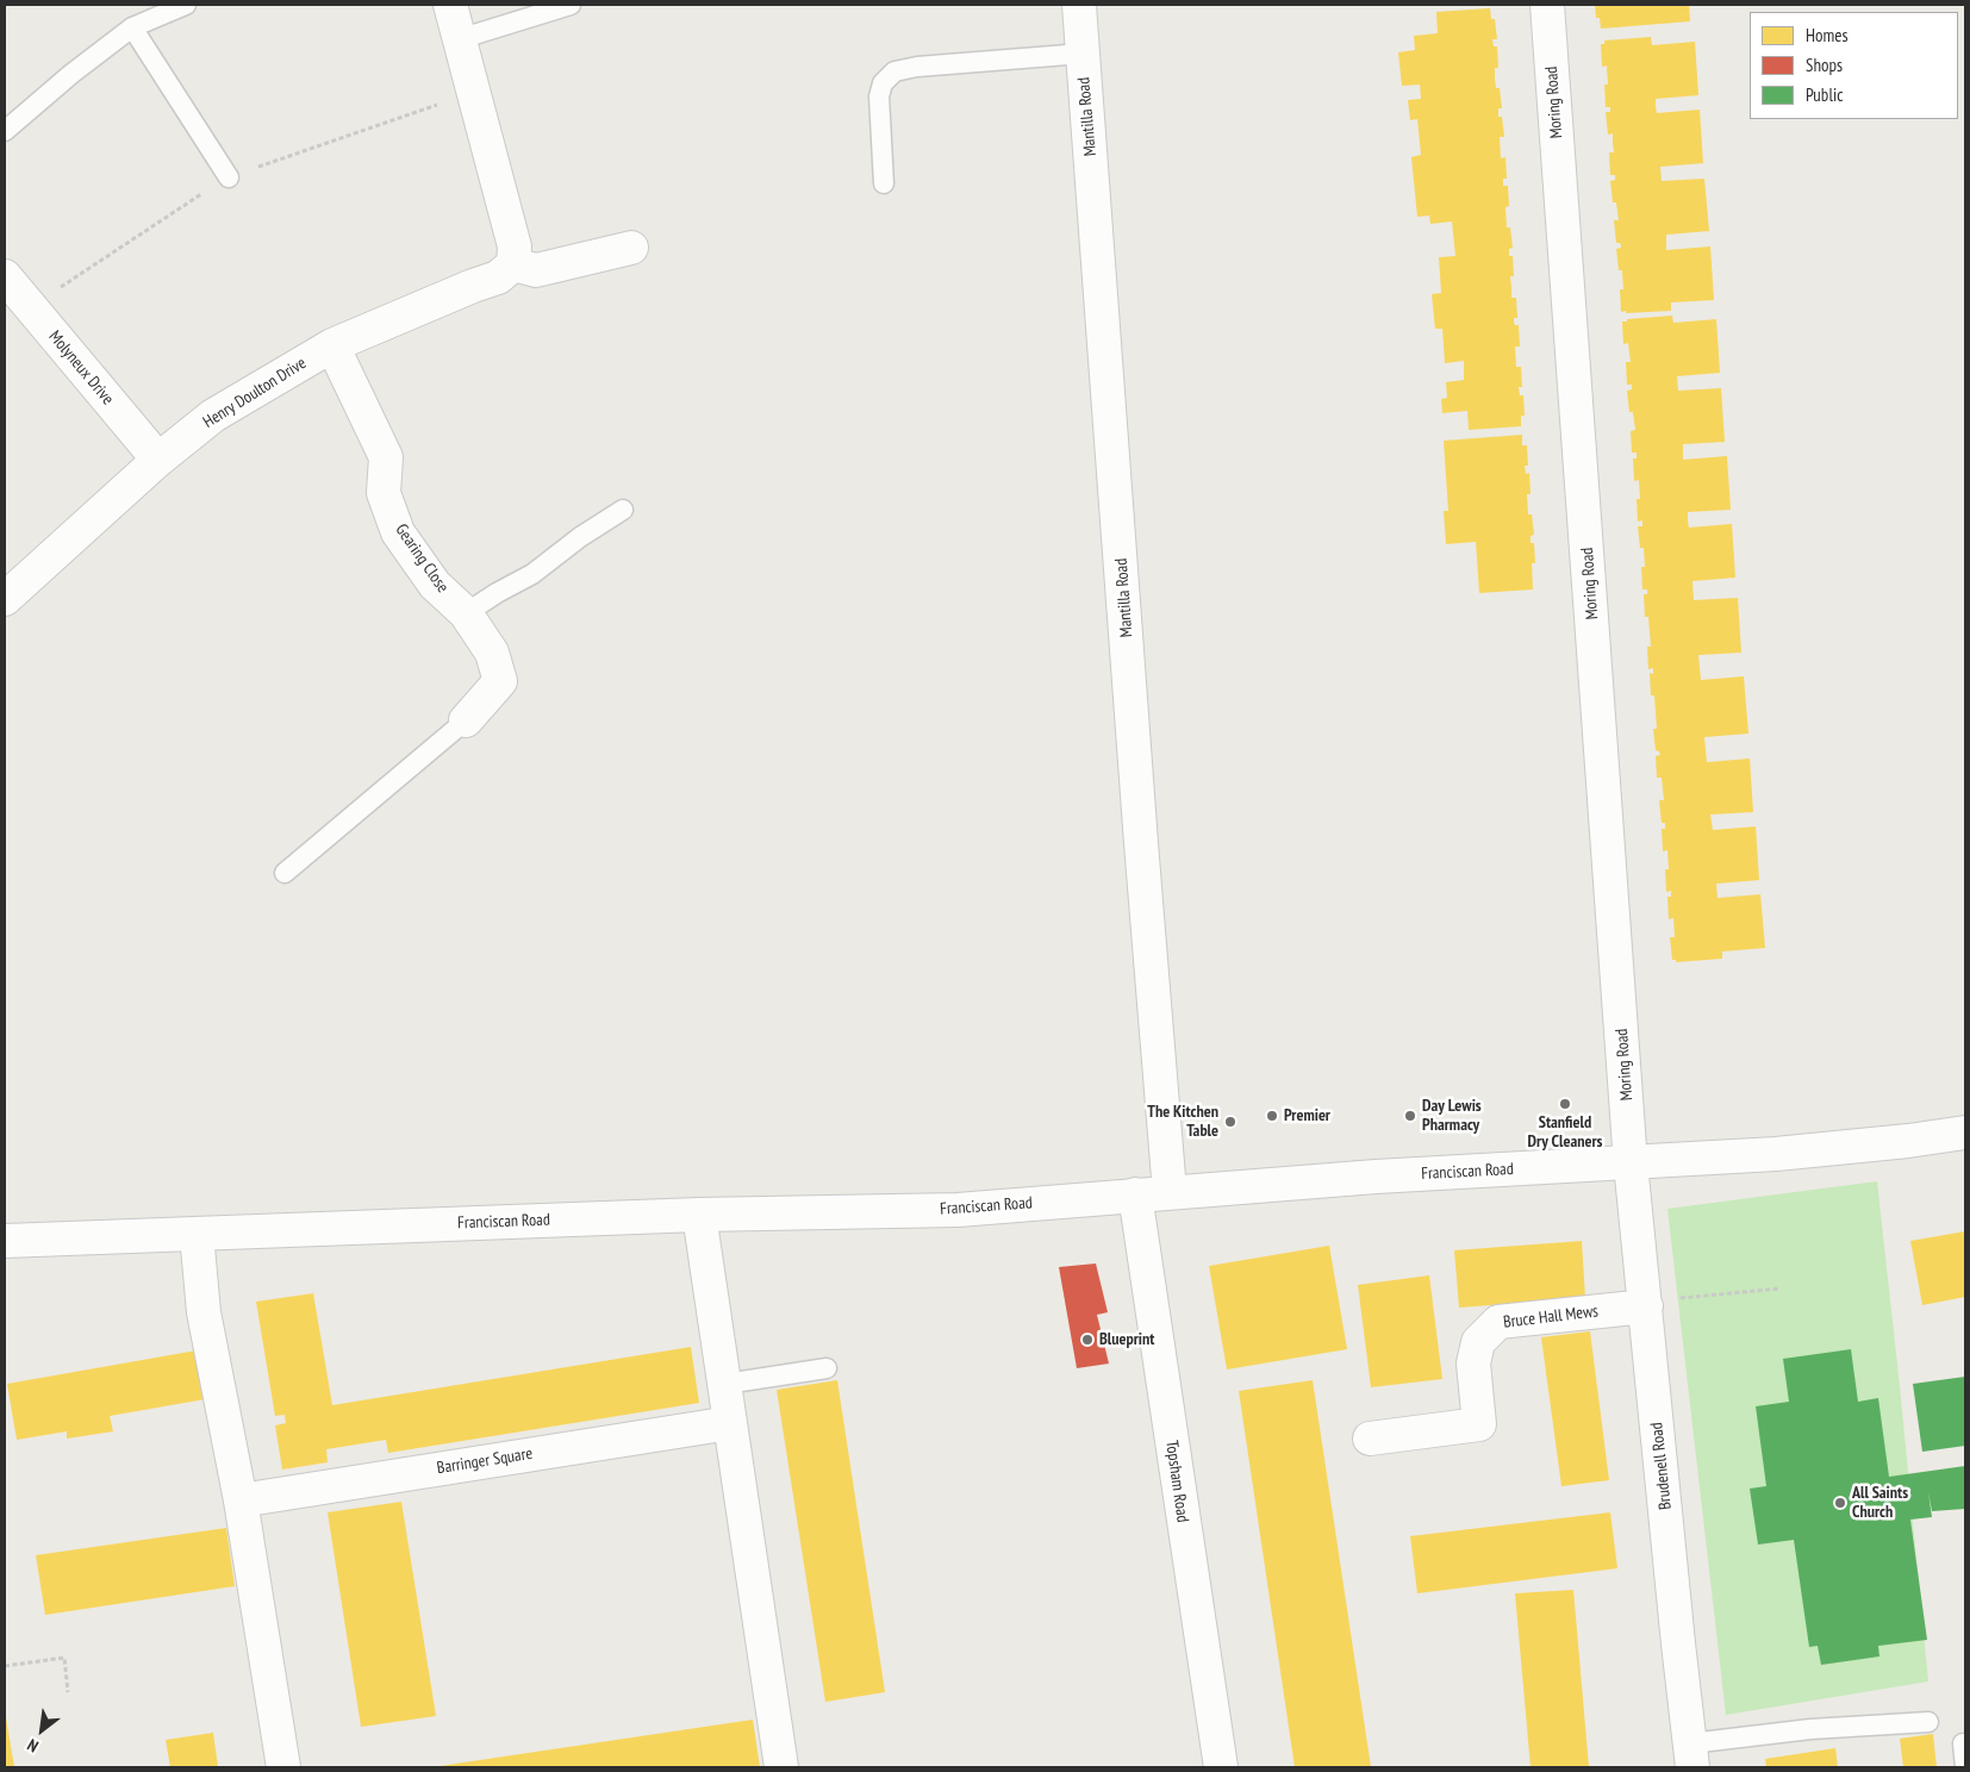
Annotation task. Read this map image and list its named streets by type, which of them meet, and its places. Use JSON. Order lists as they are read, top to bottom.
{
  "streets": {
    "street": [
      "Moring Road",
      "Mantilla Road",
      "Molyneux Drive",
      "Henry Doulton Drive",
      "Gearing Close",
      "Franciscan Road",
      "Bruce Hall Mews",
      "Barringer Square",
      "Brudenell Road",
      "Topsham Road"
    ]
  },
  "crossings": [
    ["Moring Road", "Franciscan Road"],
    ["Moring Road", "Brudenell Road"],
    ["Mantilla Road", "Franciscan Road"],
    ["Molyneux Drive", "Henry Doulton Drive"],
    ["Henry Doulton Drive", "Gearing Close"],
    ["Franciscan Road", "Brudenell Road"],
    ["Franciscan Road", "Topsham Road"],
    ["Bruce Hall Mews", "Brudenell Road"]
  ],
  "places": [
    "Stanfield Dry Cleaners",
    "Premier",
    "Day Lewis Pharmacy",
    "The Kitchen Table",
    "Blueprint",
    "All Saints Church"
  ],
  "legend": ["Homes", "Shops", "Public"],
  "north": "bottom left"
}
